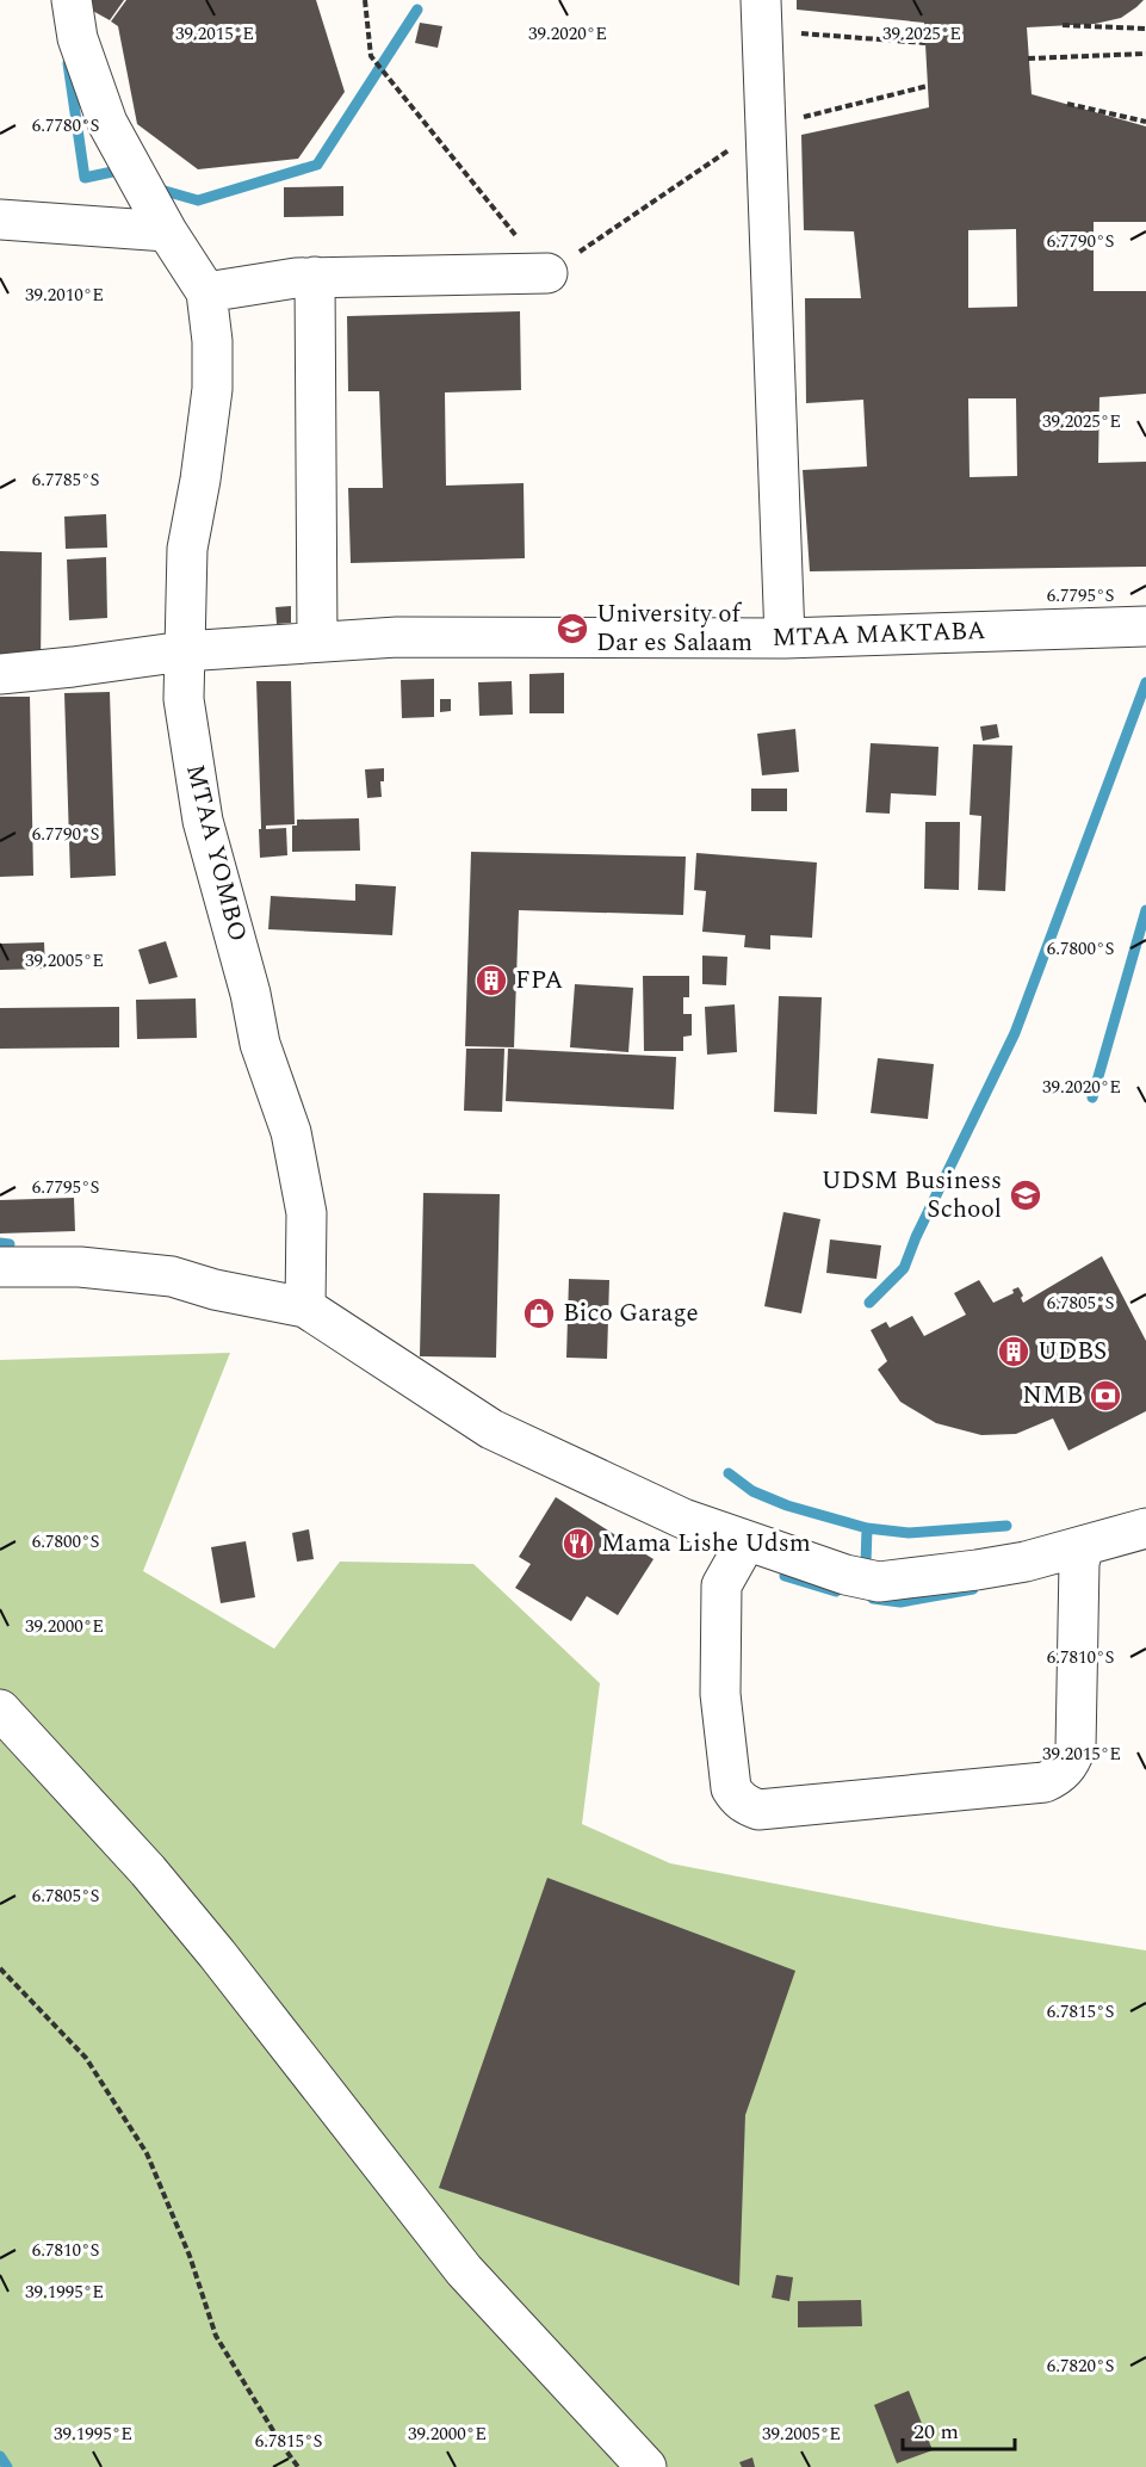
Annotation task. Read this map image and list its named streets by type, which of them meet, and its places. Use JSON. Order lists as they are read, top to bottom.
{
  "streets": {
    "street": ["MTAA MAKTABA", "MTAA YOMBO"]
  },
  "crossings": [
    ["MTAA MAKTABA", "MTAA YOMBO"]
  ],
  "places": {
    "school or university": ["University of Dar es Salaam", "UDSM Business School"],
    "building": ["FPA", "UDBS"],
    "shop": ["Bico Garage"],
    "bank": ["NMB"],
    "restaurant": ["Mama Lishe Udsm"]
  },
  "scale_bar": "20 m",
  "coordinates": [
    "39.2015°E",
    "39.2020°E",
    "39.2025°E",
    "6.7780°S",
    "6.7790°S",
    "39.2010°E",
    "6.7785°S",
    "6.7795°S",
    "6.7800°S",
    "39.2005°E",
    "6.7805°S",
    "39.2000°E",
    "6.7810°S",
    "6.7815°S",
    "39.1995°E",
    "6.7820°S"
  ]
}
